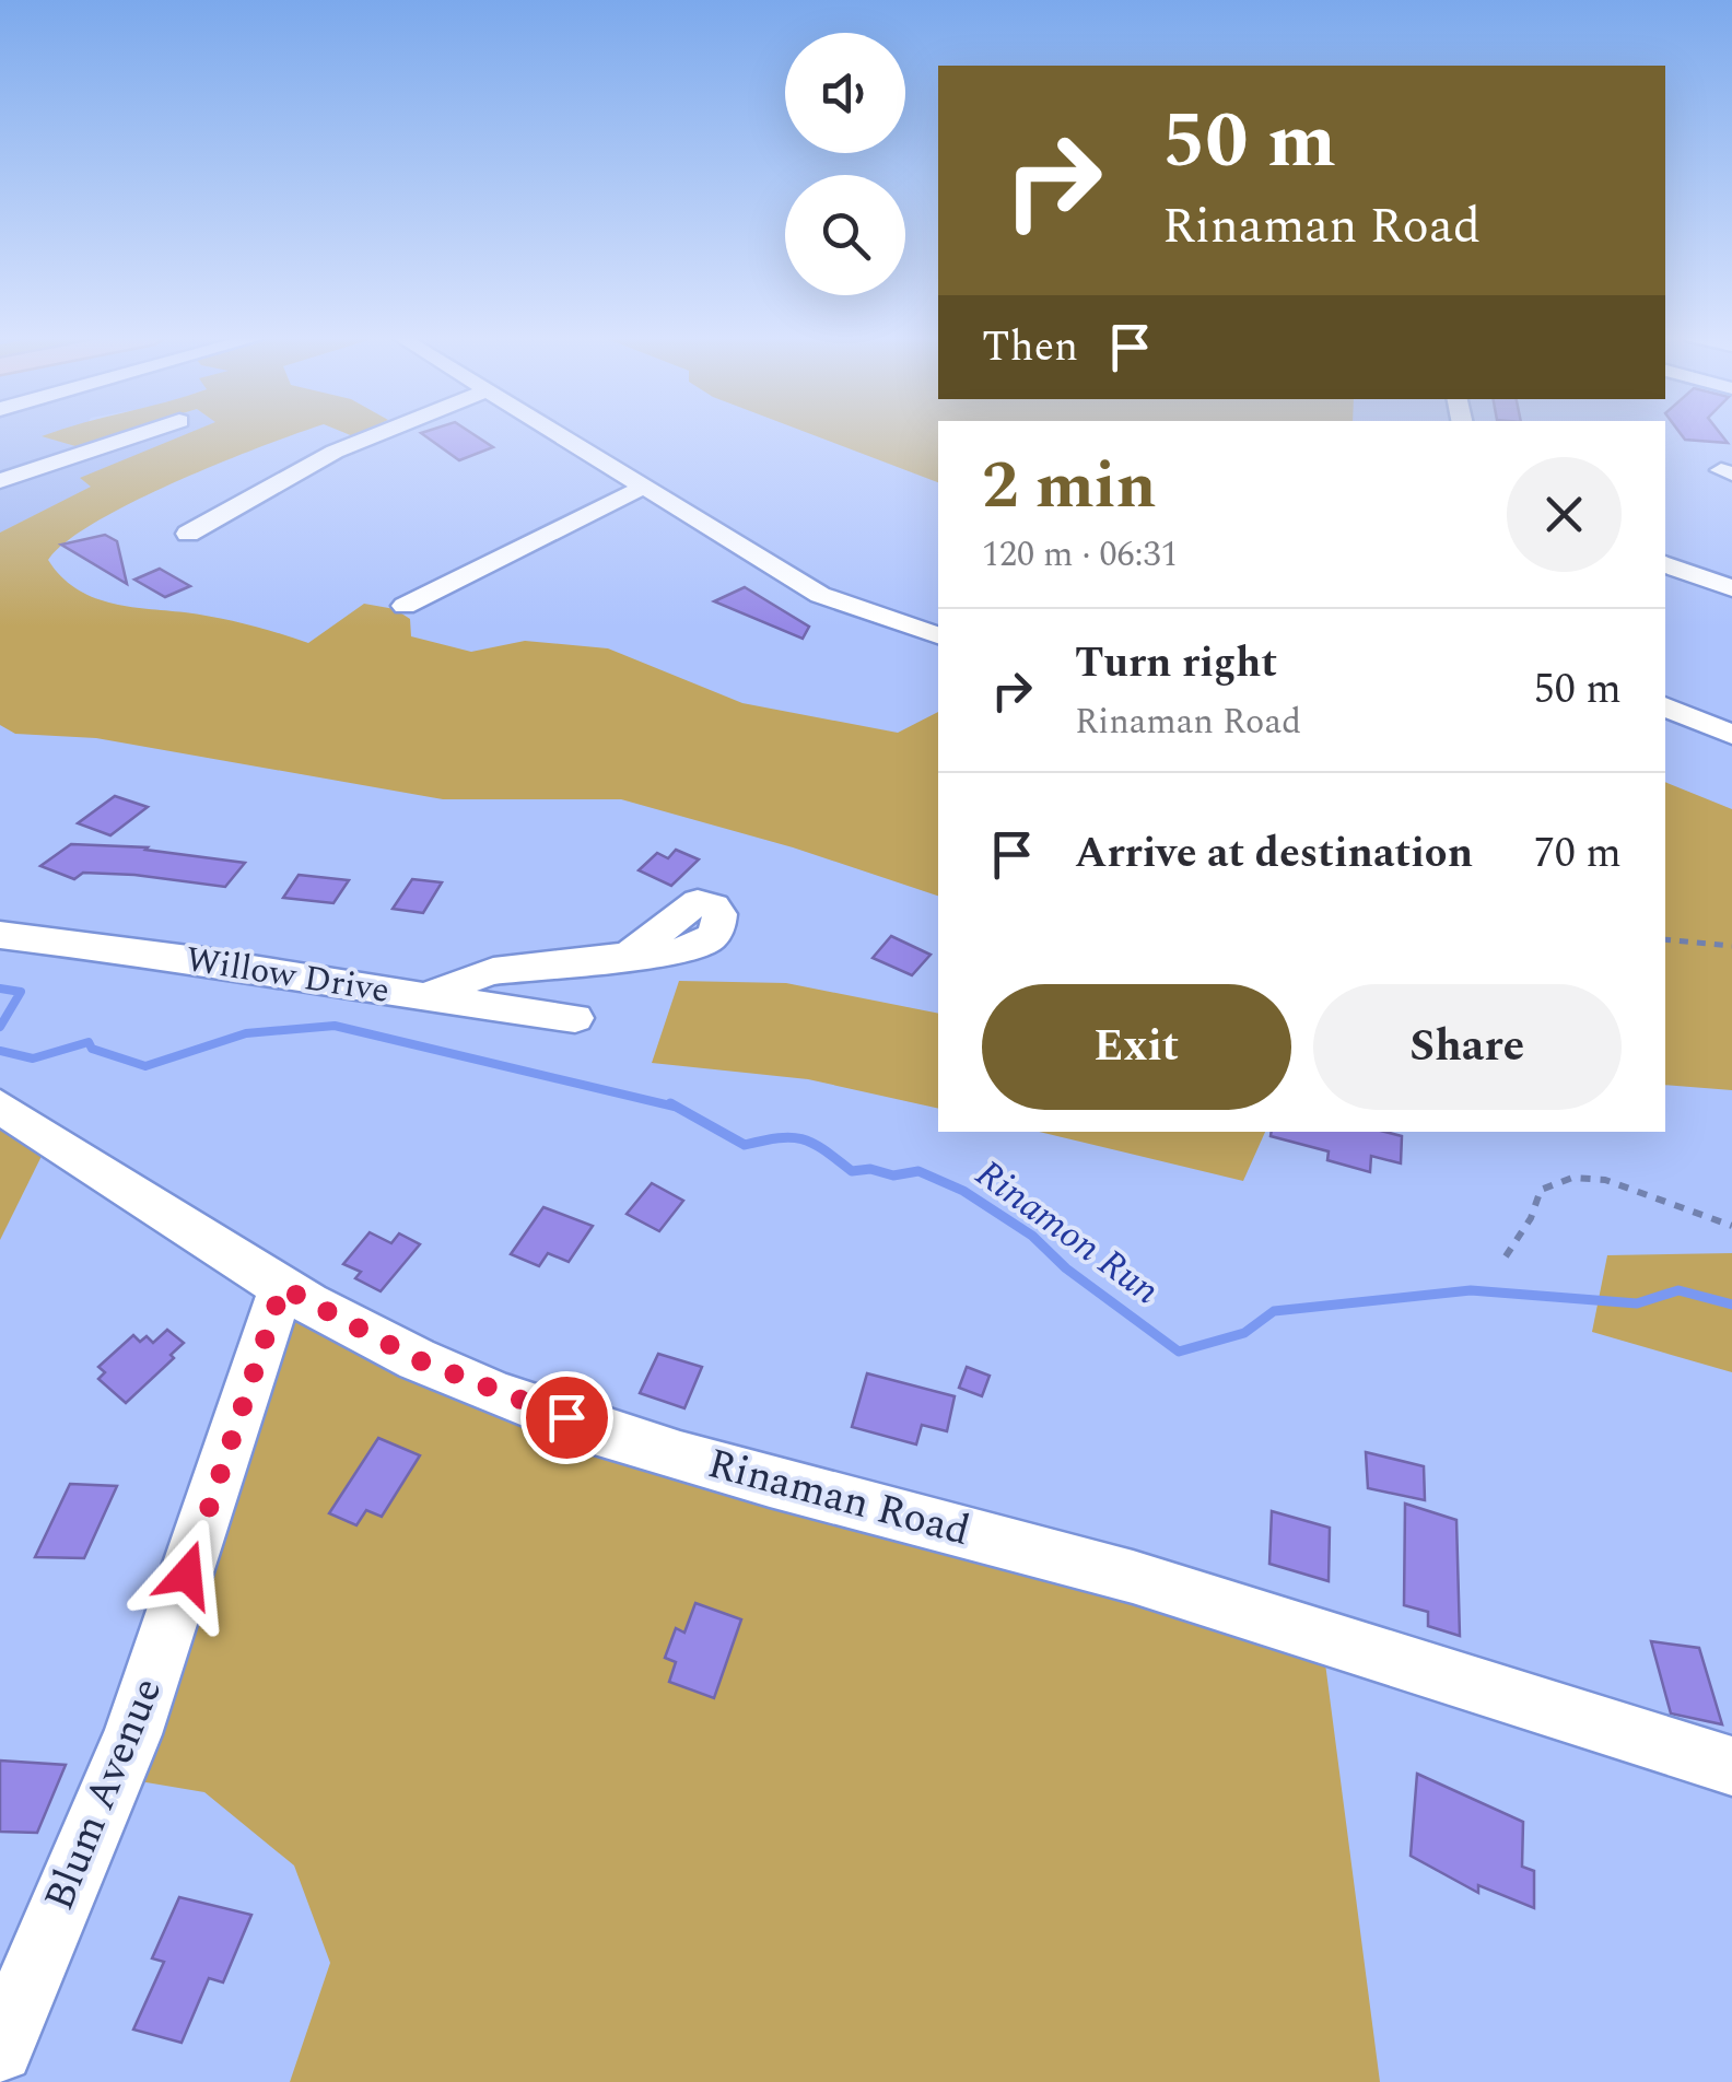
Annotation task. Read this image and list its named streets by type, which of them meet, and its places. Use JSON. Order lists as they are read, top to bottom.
{
  "streets": {
    "street": ["Willow Drive", "Rinaman Road", "Blum Avenue"]
  },
  "crossings": [
    ["Rinaman Road", "Blum Avenue"]
  ],
  "water": ["Rinamon Run"],
  "page": {
    "turn": ["50 m", "Rinaman Road"],
    "then": "Then",
    "heading": ["2 min", "120 m · 06:31"],
    "list": [
      {
        "name": "Turn right",
        "note": "Rinaman Road",
        "value": "50 m"
      },
      {
        "name": "Arrive at destination",
        "value": "70 m"
      }
    ],
    "buttons": ["Exit", "Share"]
  }
}
